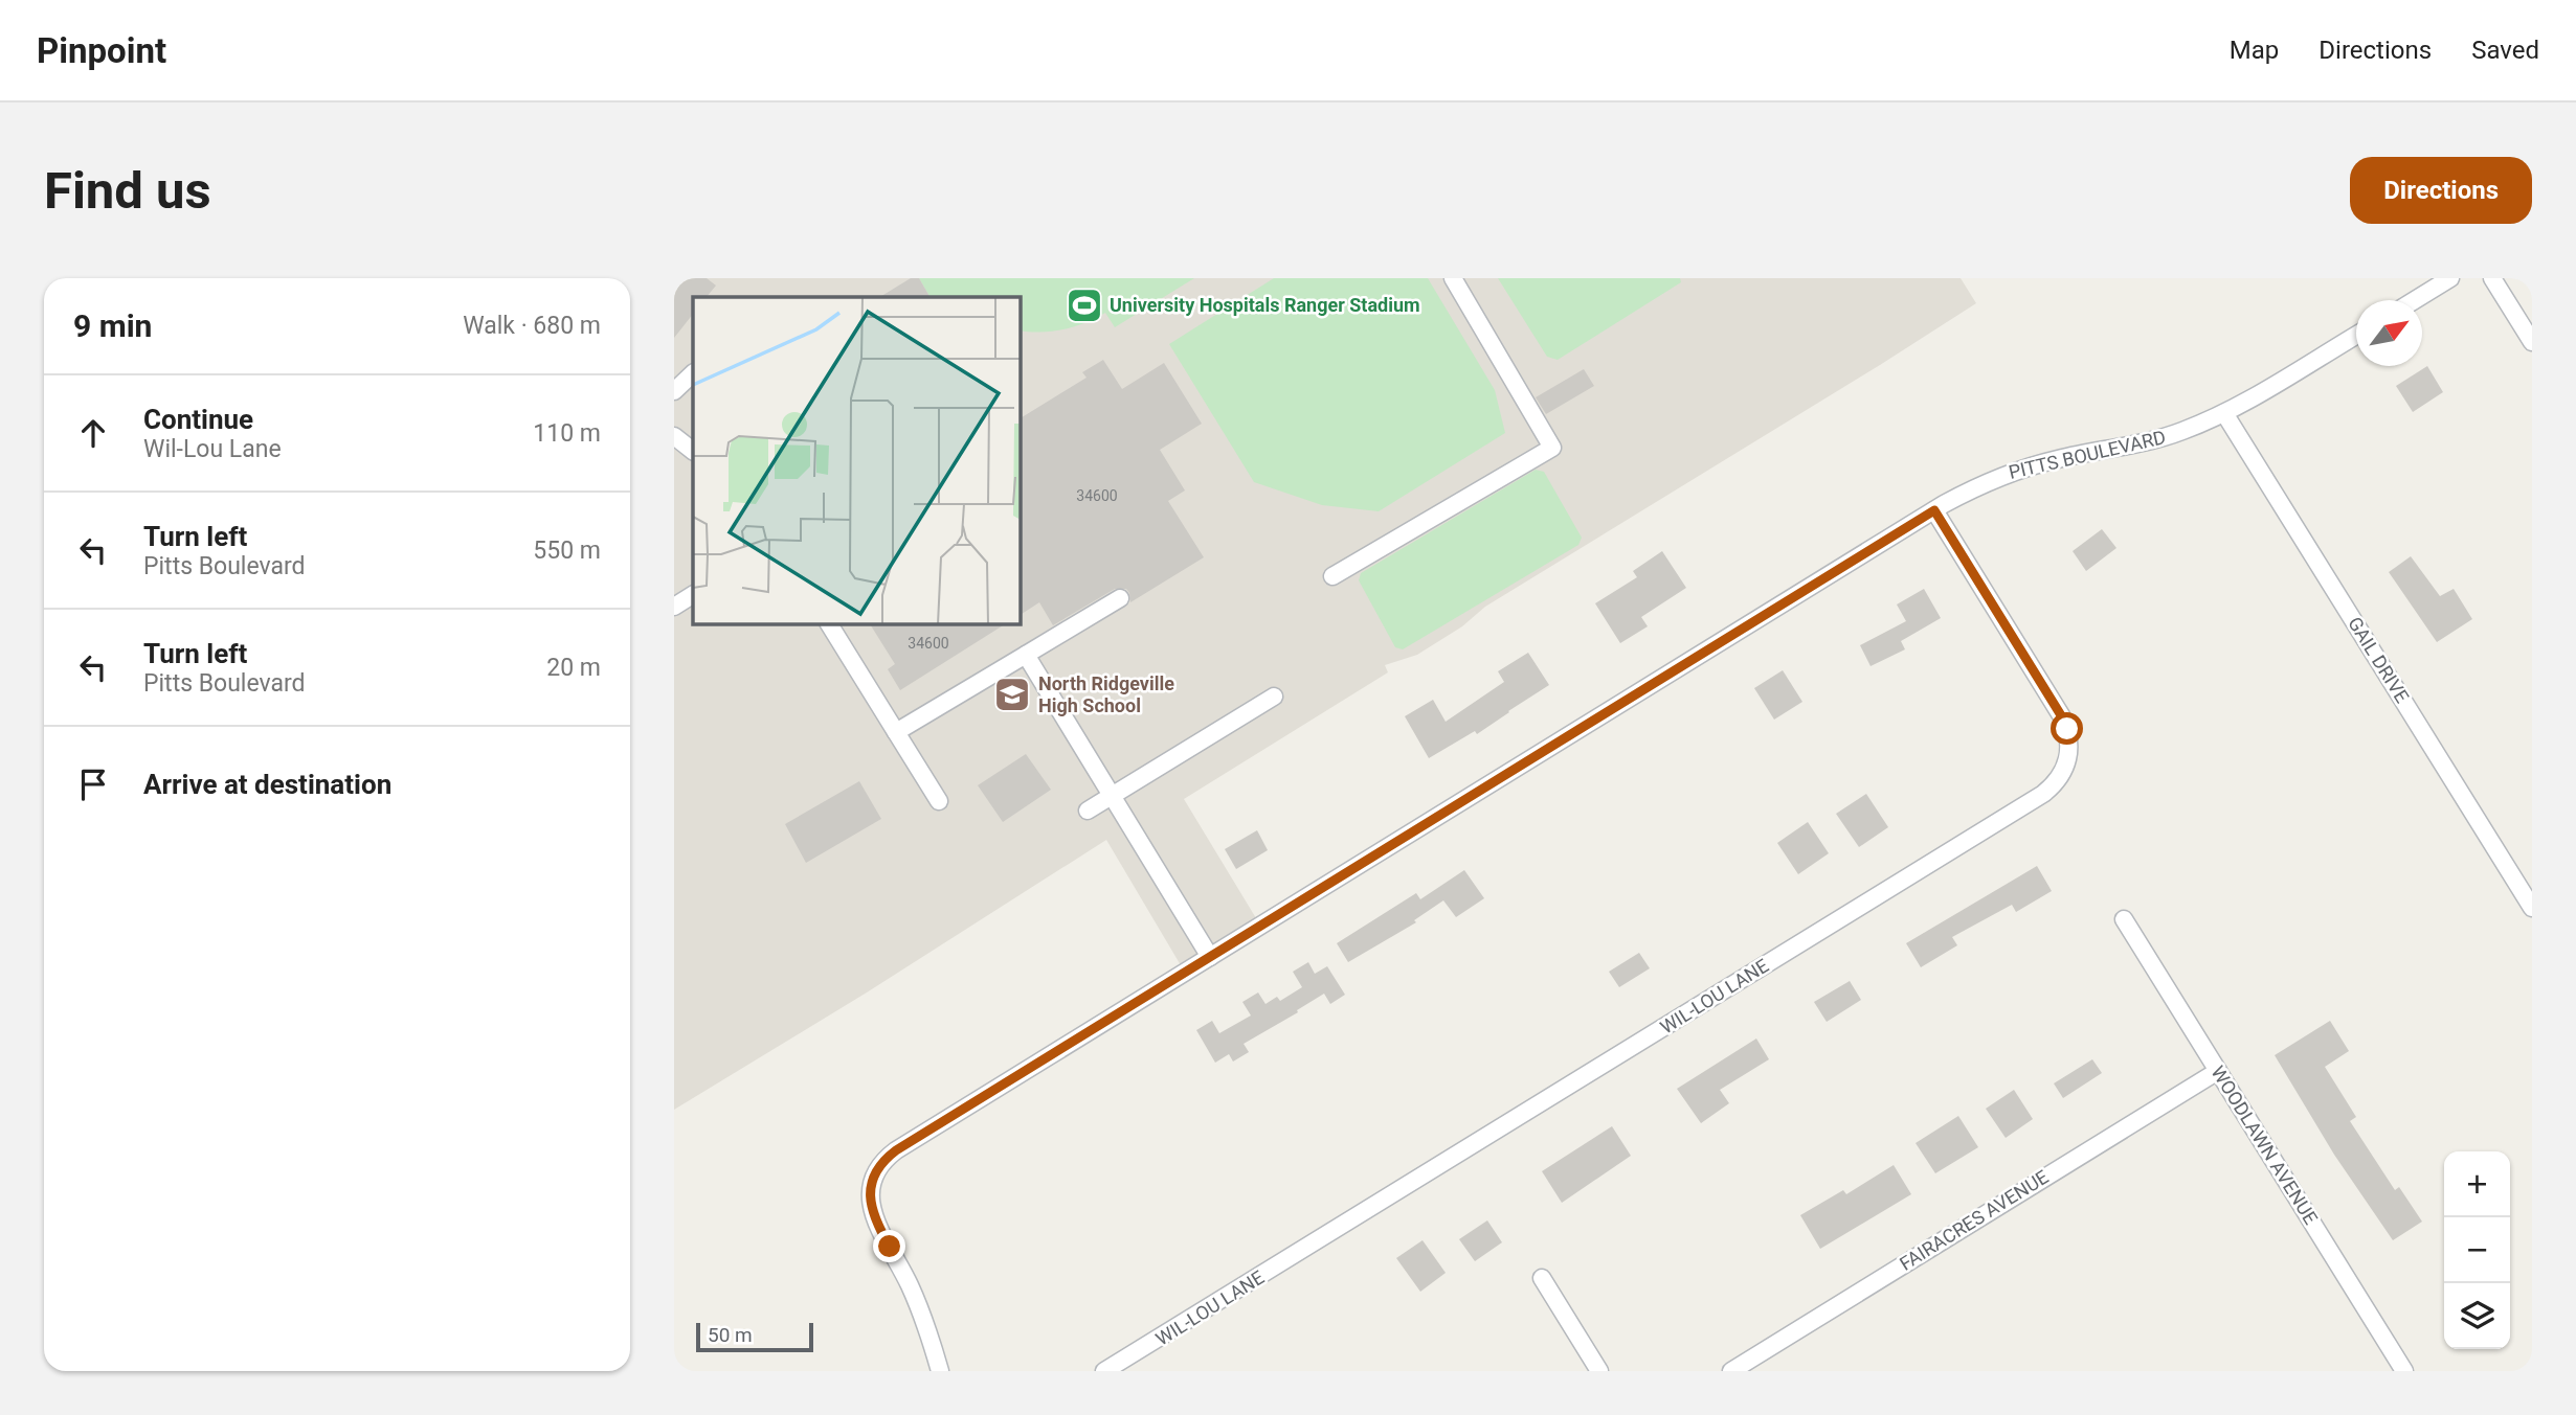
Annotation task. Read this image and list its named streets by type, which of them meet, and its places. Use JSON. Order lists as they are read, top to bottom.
{
  "streets": {
    "street": [
      "PITTS BOULEVARD",
      "GAIL DRIVE",
      "WIL-LOU LANE",
      "WOODLAWN AVENUE",
      "FAIRACRES AVENUE"
    ]
  },
  "crossings": [
    ["PITTS BOULEVARD", "GAIL DRIVE"],
    ["PITTS BOULEVARD", "WIL-LOU LANE"],
    ["WOODLAWN AVENUE", "FAIRACRES AVENUE"]
  ],
  "places": {
    "sports": ["University Hospitals Ranger Stadium"],
    "school or university": ["North Ridgeville High School"]
  },
  "house_numbers": ["34600", "34600"],
  "scale_bar": "50 m",
  "north": "top right",
  "page": {
    "header": "Pinpoint",
    "nav": ["Map", "Directions", "Saved"],
    "buttons": "Directions",
    "title": "Find us",
    "heading": ["9 min", "Walk · 680 m"],
    "list": [
      ["Continue", "Wil-Lou Lane", "110 m"],
      ["Turn left", "Pitts Boulevard", "550 m"],
      ["Turn left", "Pitts Boulevard", "20 m"],
      "Arrive at destination"
    ],
    "map_buttons": ["+", "−"],
    "scale": "50 m"
  }
}
